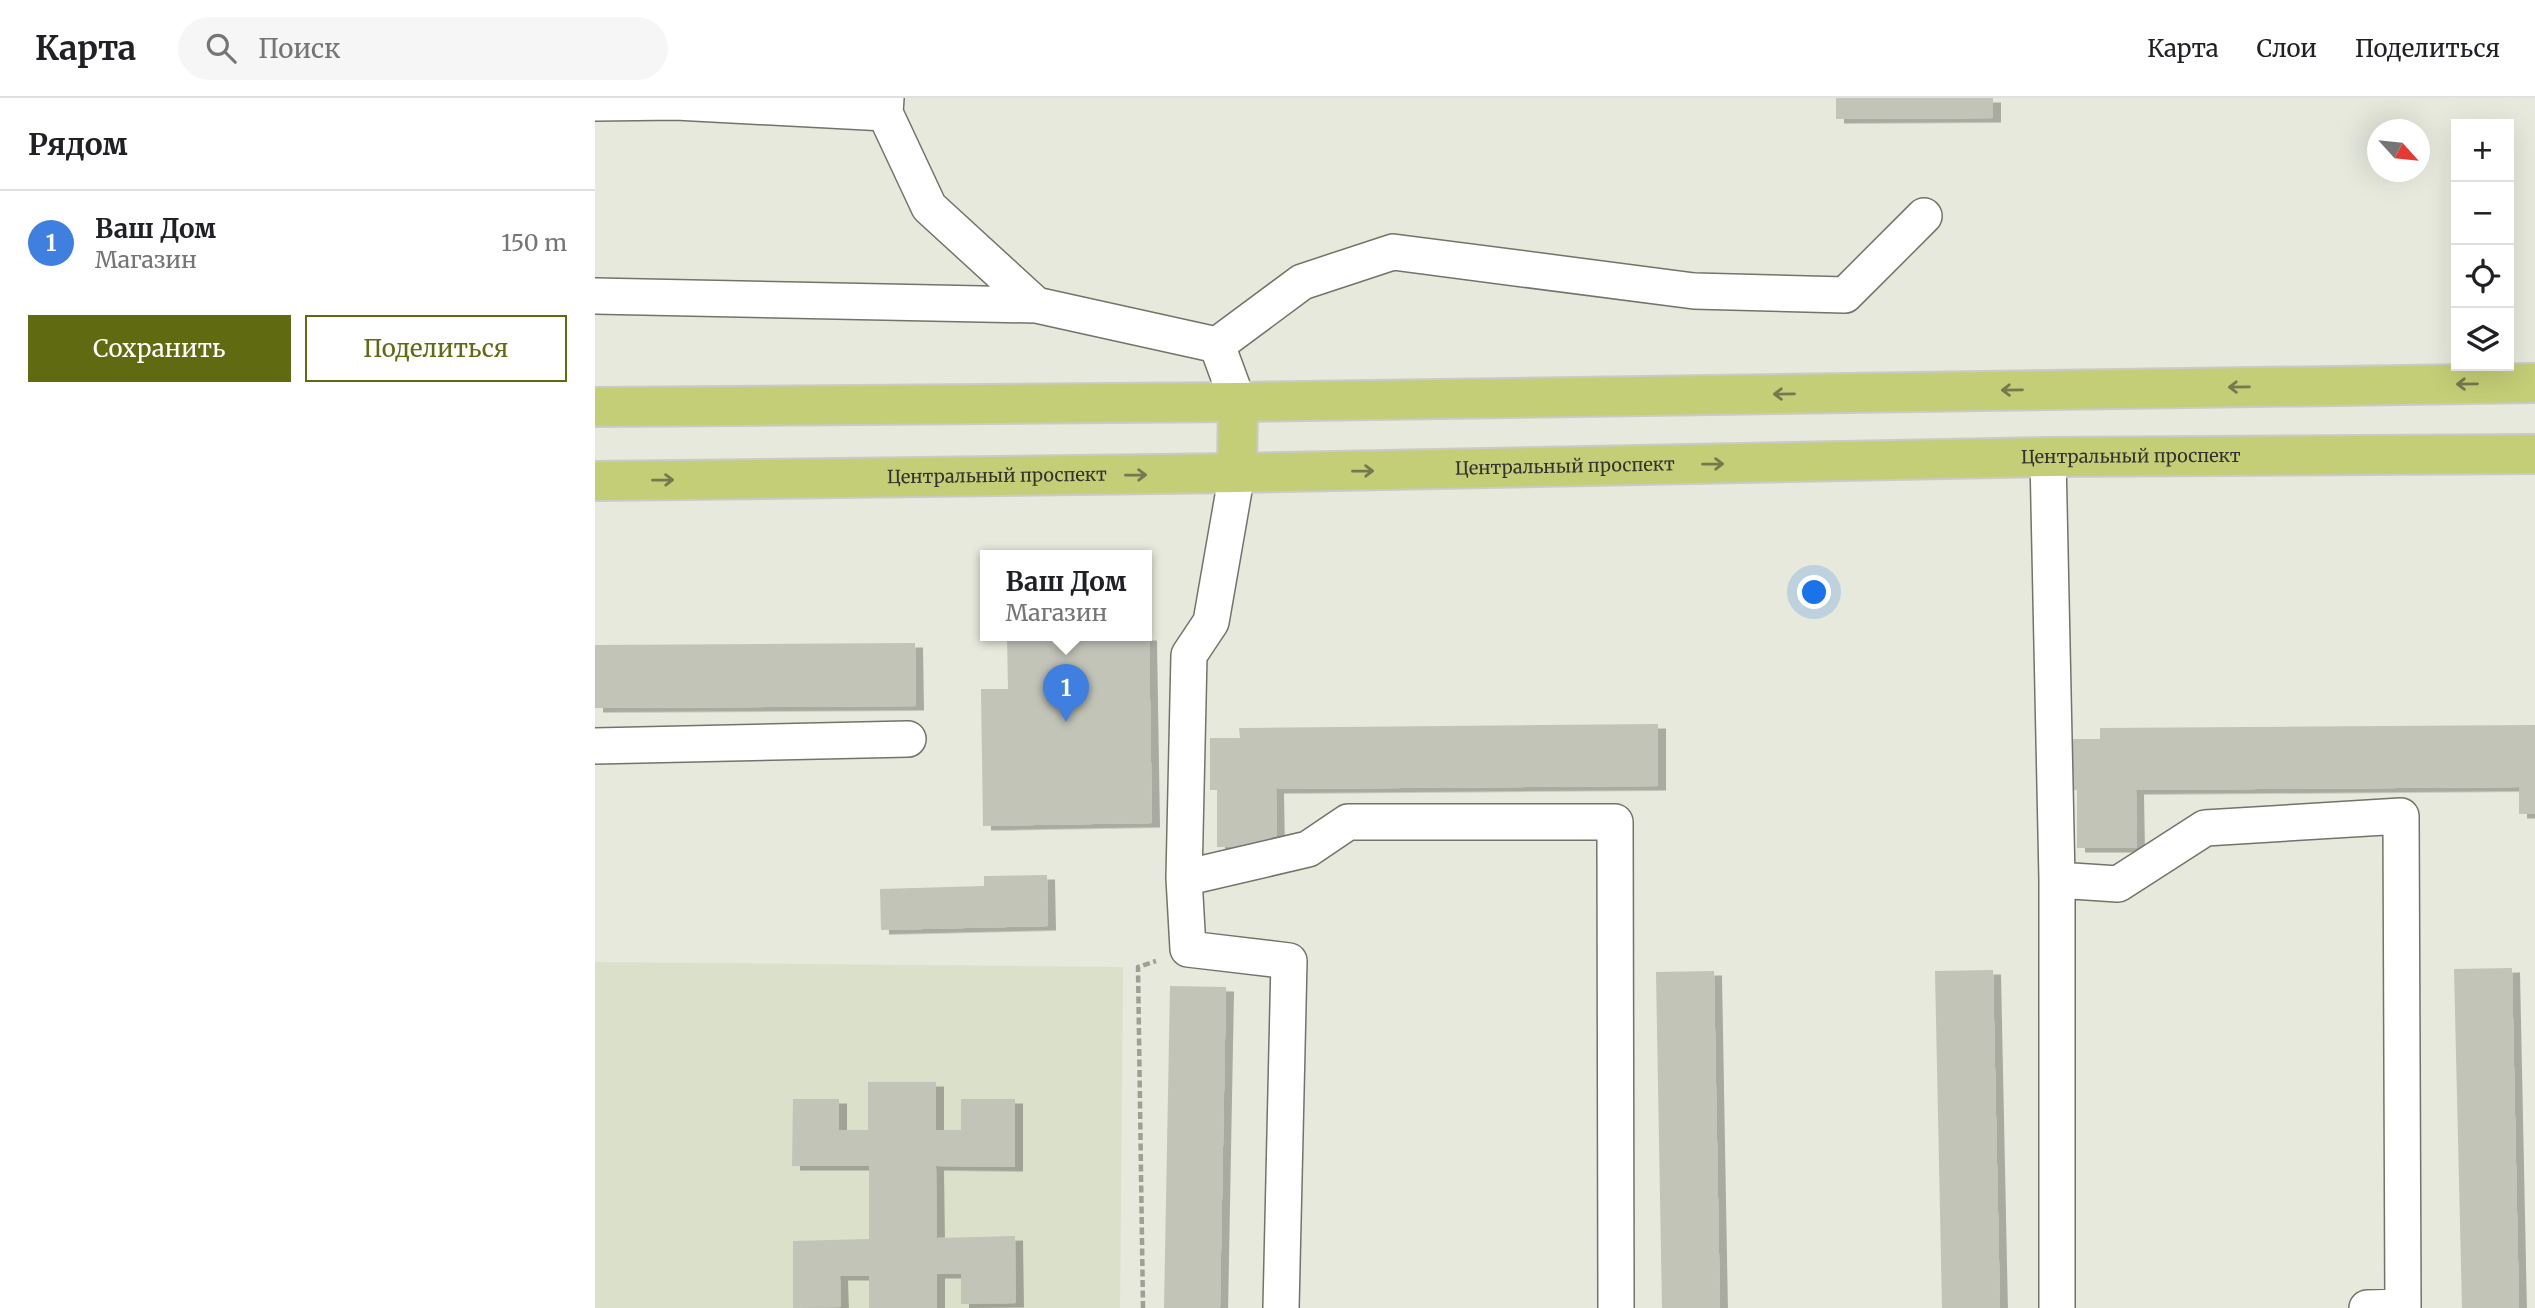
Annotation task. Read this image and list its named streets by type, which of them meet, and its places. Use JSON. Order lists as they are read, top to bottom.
{
  "streets": {
    "main road": ["Центральный проспект"]
  },
  "north": "bottom right",
  "page": {
    "header": "Карта",
    "search": "Поиск",
    "nav": ["Карта", "Слои", "Поделиться"],
    "heading": "Рядом",
    "map_buttons": ["+", "−"],
    "list": [
      {
        "mark": "1",
        "name": "Ваш Дом",
        "note": "Магазин",
        "value": "150 m"
      }
    ],
    "buttons": ["Сохранить", "Поделиться"],
    "popup": ["Ваш Дом", "Магазин"],
    "pins": "1"
  }
}
